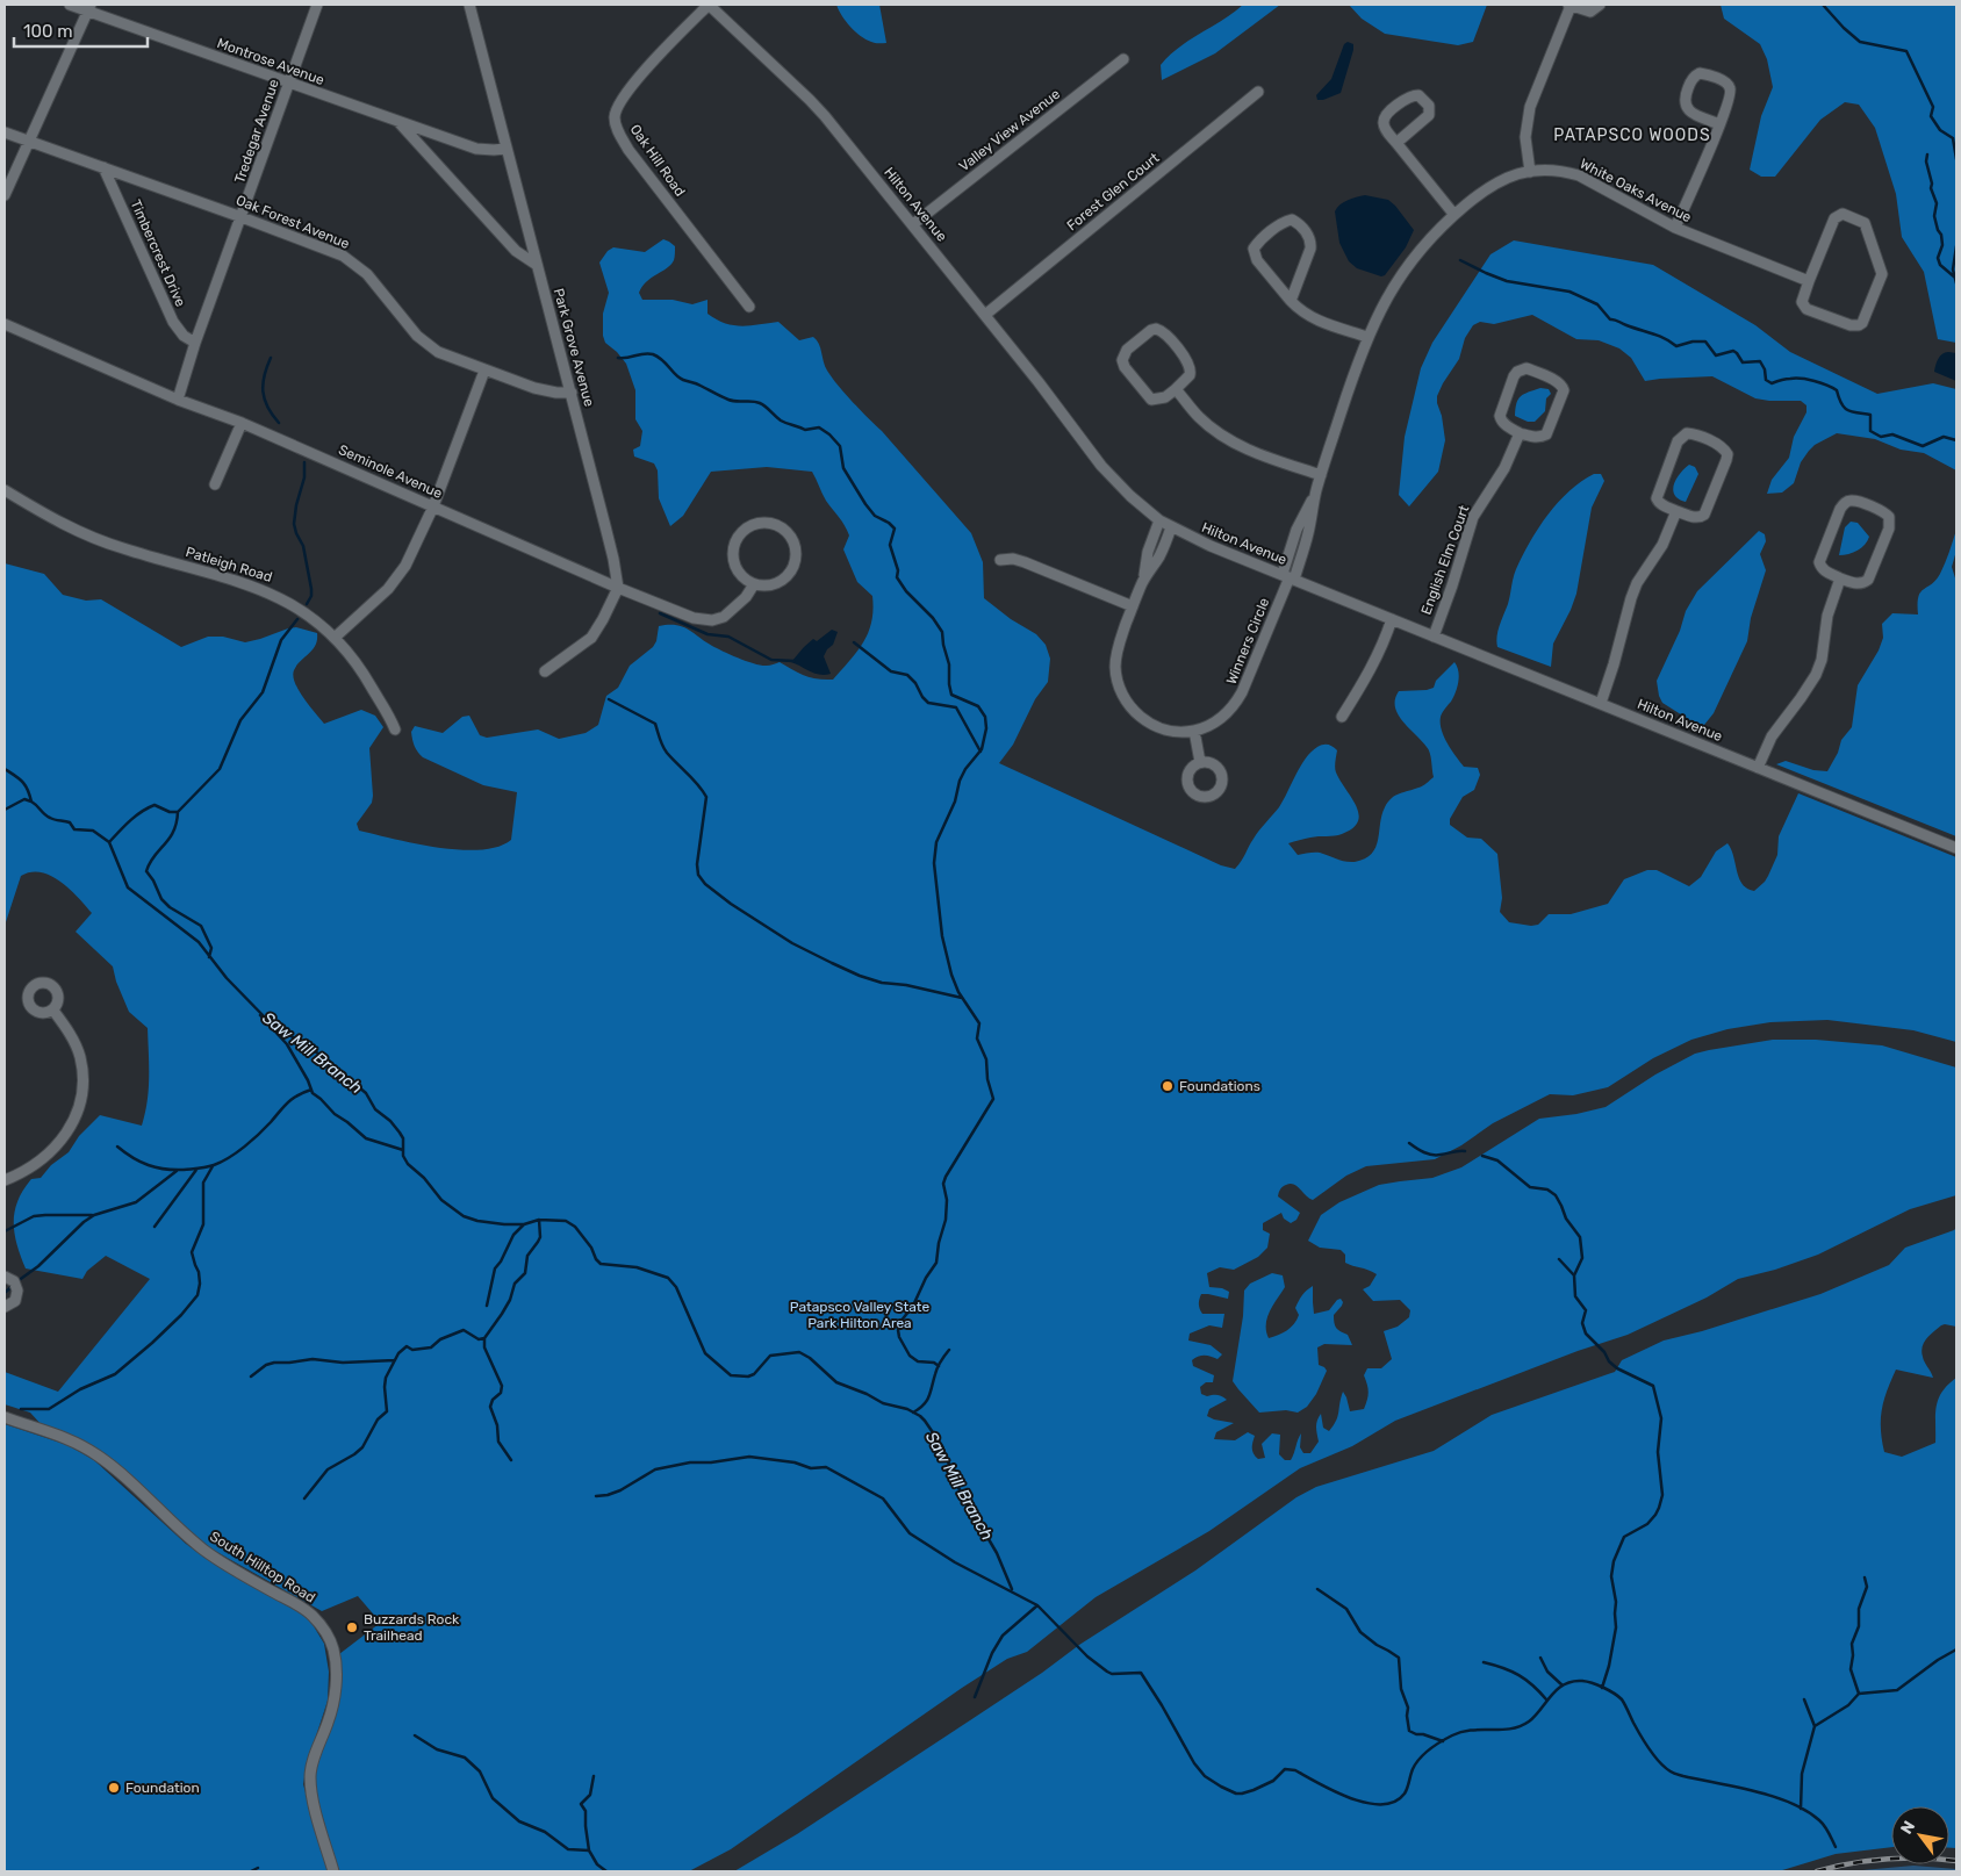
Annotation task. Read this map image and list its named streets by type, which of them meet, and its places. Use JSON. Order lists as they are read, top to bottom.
{
  "streets": {
    "street": [
      "Montrose Avenue",
      "Valley View Avenue",
      "Tredegar Avenue",
      "Oak Hill Road",
      "White Oaks Avenue",
      "Forest Glen Court",
      "Hilton Avenue",
      "Oak Forest Avenue",
      "Timbercrest Drive",
      "Park Grove Avenue",
      "Seminole Avenue",
      "English Elm Court",
      "Patleigh Road",
      "Winners Circle",
      "South Hilltop Road"
    ]
  },
  "crossings": [
    ["Montrose Avenue", "Tredegar Avenue"],
    ["Montrose Avenue", "Park Grove Avenue"],
    ["Valley View Avenue", "Hilton Avenue"],
    ["Tredegar Avenue", "Oak Forest Avenue"],
    ["Tredegar Avenue", "Timbercrest Drive"],
    ["Tredegar Avenue", "Seminole Avenue"],
    ["Oak Hill Road", "Hilton Avenue"],
    ["White Oaks Avenue", "Hilton Avenue"],
    ["White Oaks Avenue", "Winners Circle"],
    ["Forest Glen Court", "Hilton Avenue"],
    ["Hilton Avenue", "English Elm Court"],
    ["Hilton Avenue", "Winners Circle"],
    ["Oak Forest Avenue", "Timbercrest Drive"],
    ["Oak Forest Avenue", "Park Grove Avenue"],
    ["Park Grove Avenue", "Seminole Avenue"]
  ],
  "districts": ["PATAPSCO WOODS"],
  "water": ["Saw Mill Branch"],
  "parks": ["Patapsco Valley State Park Hilton Area"],
  "places": ["Foundations", "Buzzards Rock Trailhead", "Foundation"],
  "scale_bar": "100 m",
  "north": "top left"
}
